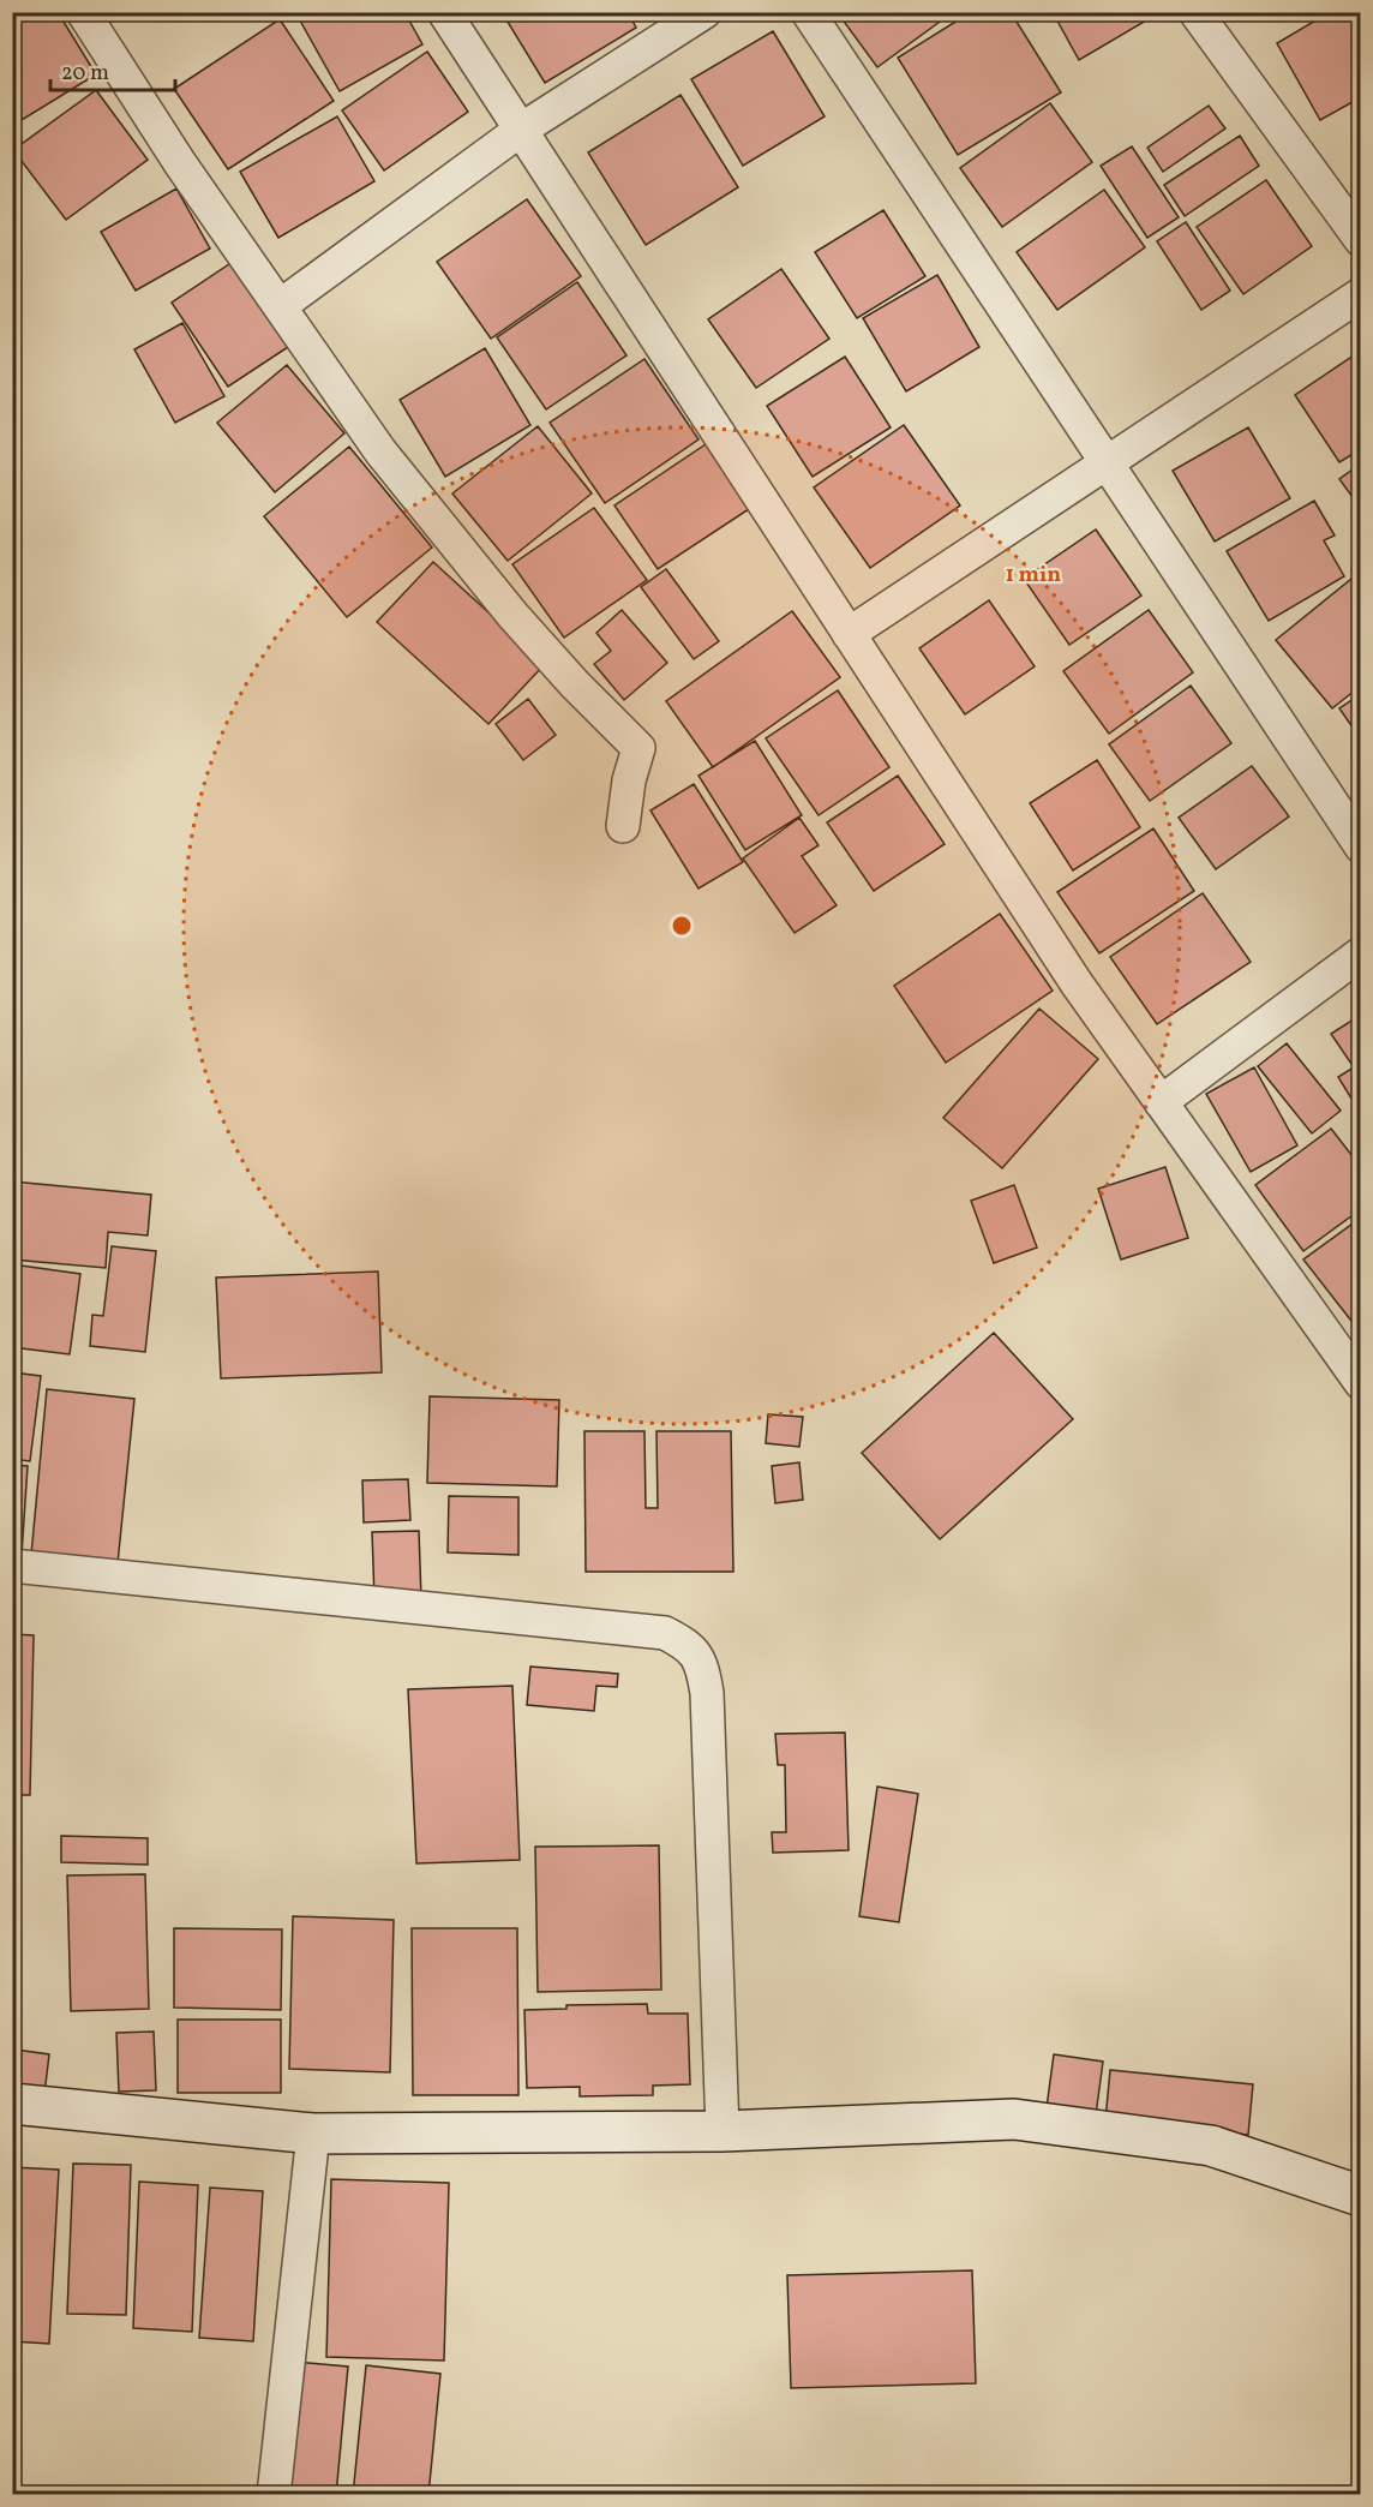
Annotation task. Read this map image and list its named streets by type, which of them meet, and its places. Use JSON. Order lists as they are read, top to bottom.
{
  "scale_bar": "20 m",
  "rings": ["1 min"]
}
